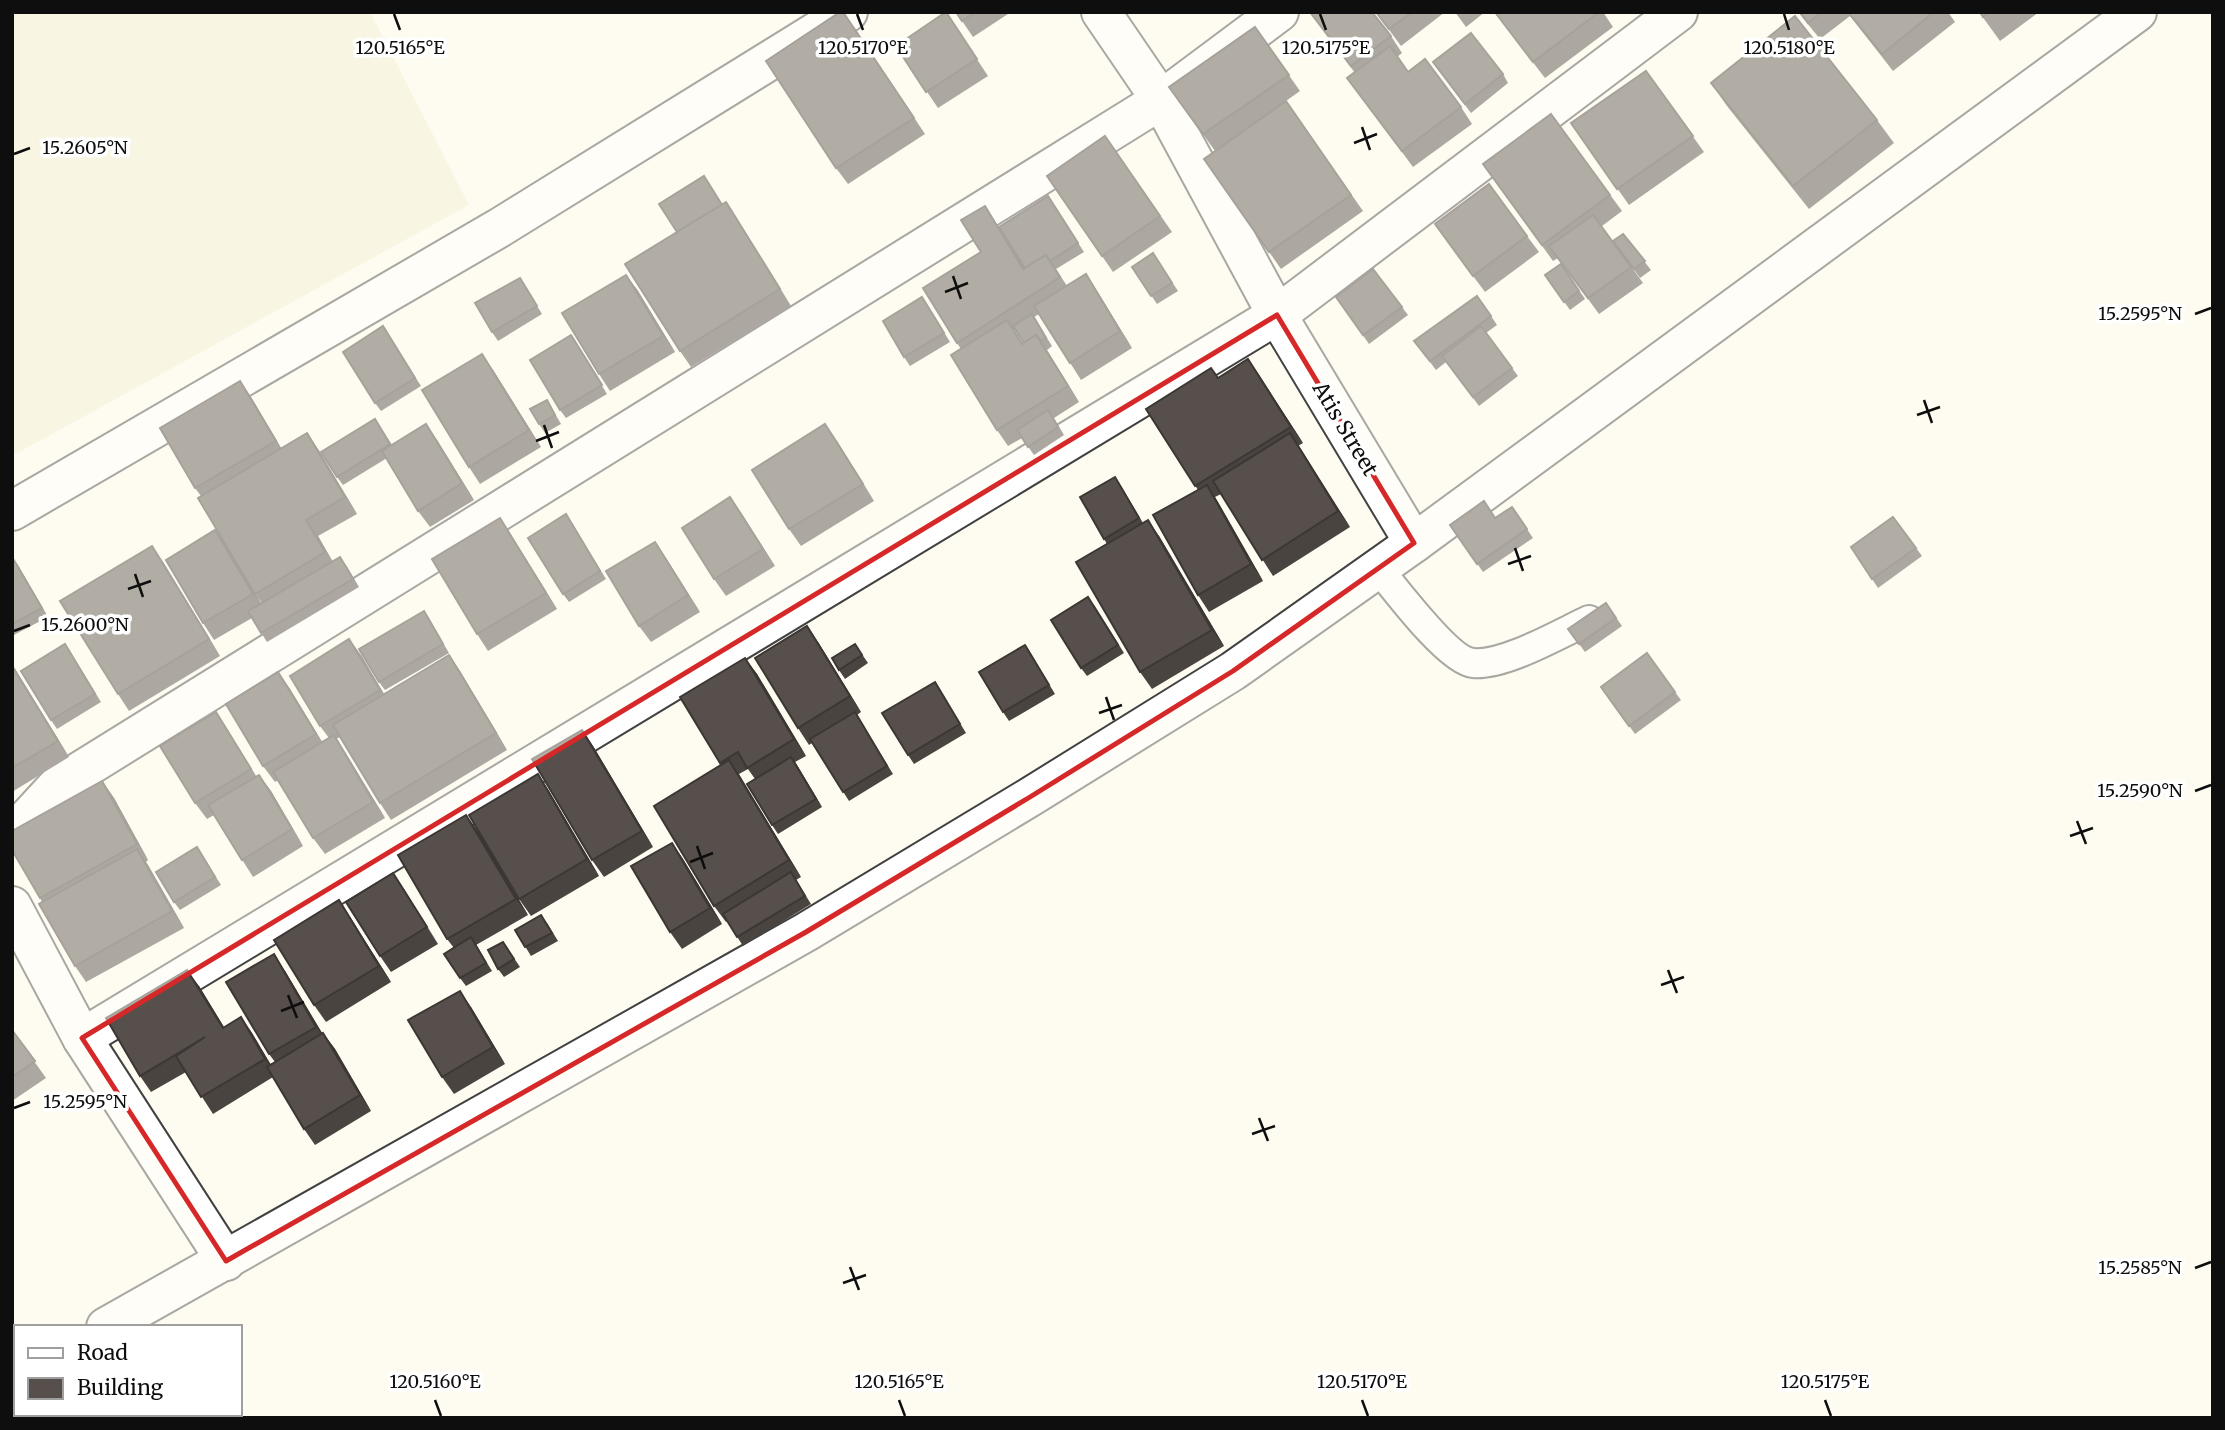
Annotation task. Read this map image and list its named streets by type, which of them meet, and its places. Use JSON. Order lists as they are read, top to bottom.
{
  "streets": {
    "street": ["Atis Street"]
  },
  "legend": ["Road", "Building"],
  "coordinates": [
    "120.5165°E",
    "120.5170°E",
    "120.5175°E",
    "120.5180°E",
    "15.2605°N",
    "15.2595°N",
    "15.2600°N",
    "15.2590°N",
    "15.2585°N",
    "120.5160°E"
  ]
}
